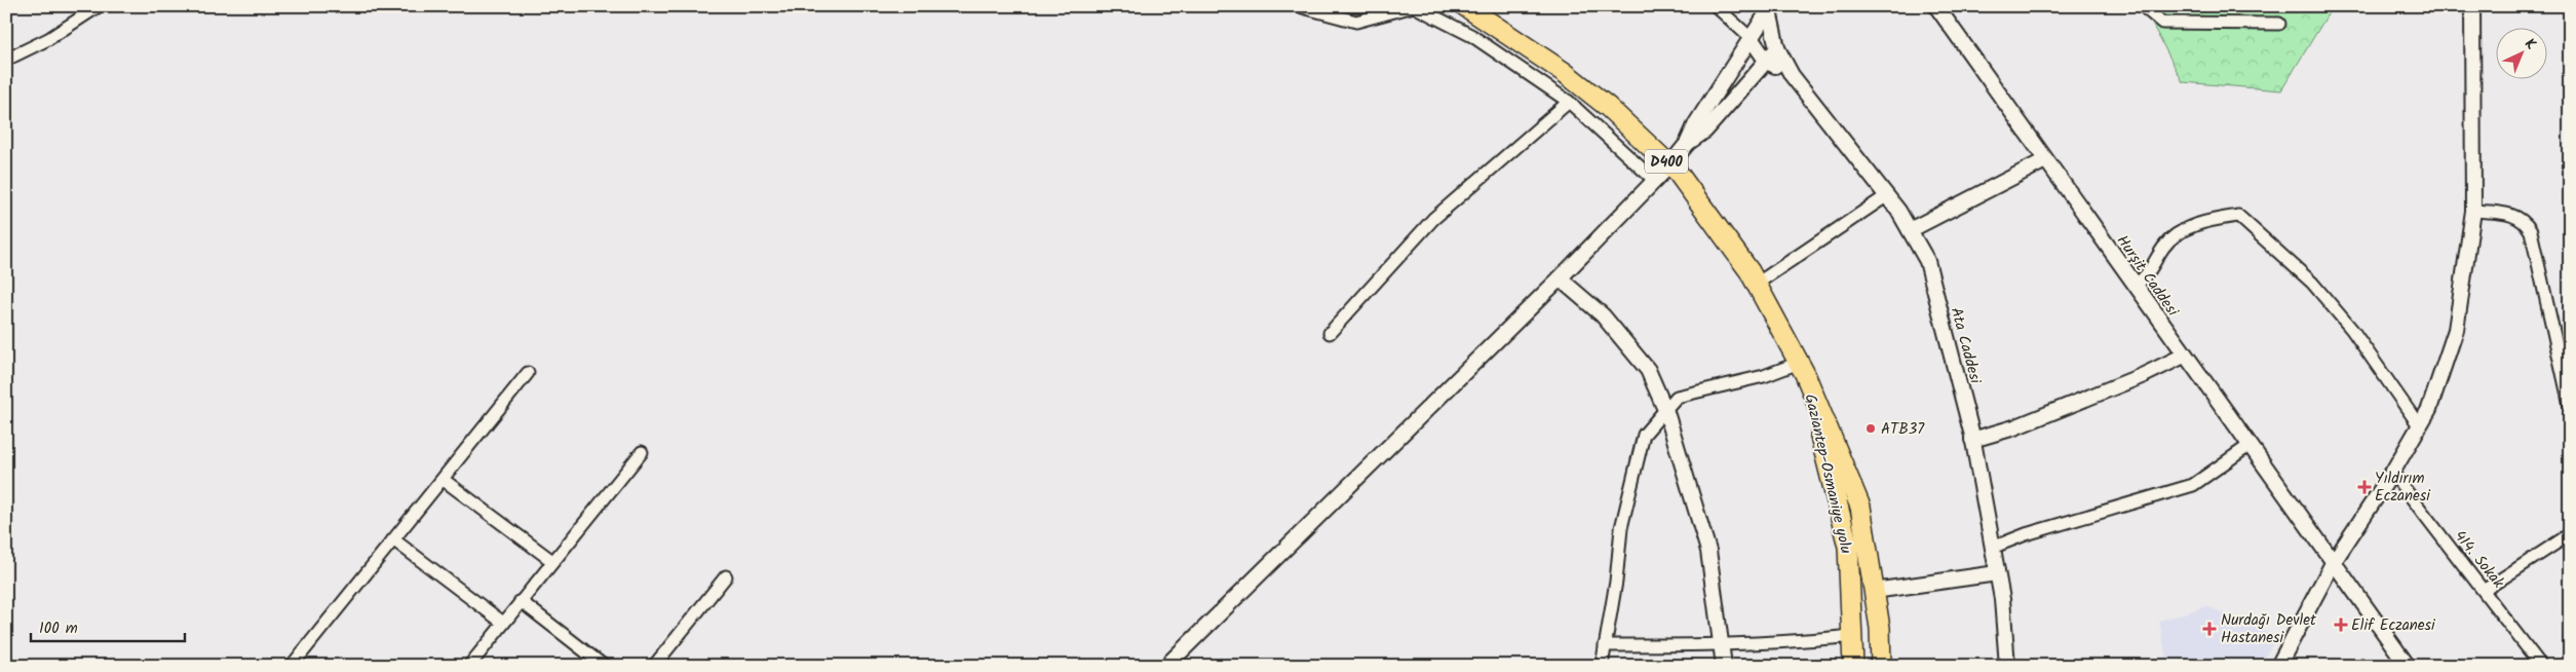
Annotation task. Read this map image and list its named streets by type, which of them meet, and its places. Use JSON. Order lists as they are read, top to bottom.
{
  "streets": {
    "highway": ["D400", "Gaziantep-Osmaniye yolu"],
    "street": ["Hurşit Caddesi", "Ata Caddesi", "414. Sokak"]
  },
  "places": {
    "other": ["ATB37"],
    "health": ["Yıldırım Eczanesi", "Elif Eczanesi", "Nurdağı Devlet Hastanesi"]
  },
  "scale_bar": "100 m",
  "north": "top right"
}
